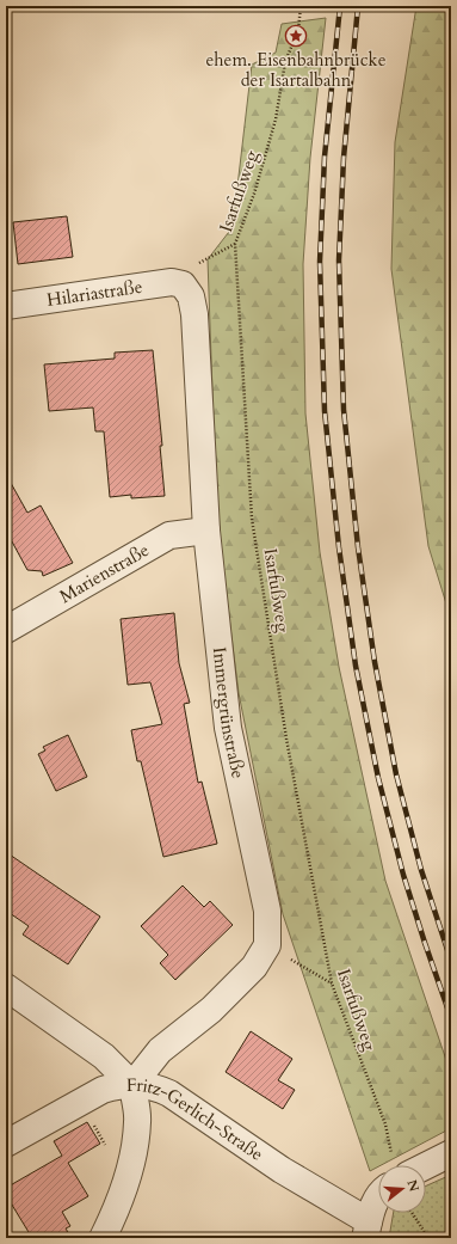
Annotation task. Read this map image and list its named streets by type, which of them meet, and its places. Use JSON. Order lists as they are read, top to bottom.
{
  "streets": {
    "street": [
      "Hilariastraße",
      "Marienstraße",
      "Immergrünstraße",
      "Fritz-Gerlich-Straße"
    ],
    "path": ["Isarfußweg"]
  },
  "crossings": [
    ["Hilariastraße", "Immergrünstraße"],
    ["Marienstraße", "Immergrünstraße"]
  ],
  "places": {
    "place": ["ehem. Eisenbahnbrücke der Isartalbahn"]
  },
  "north": "right"
}
